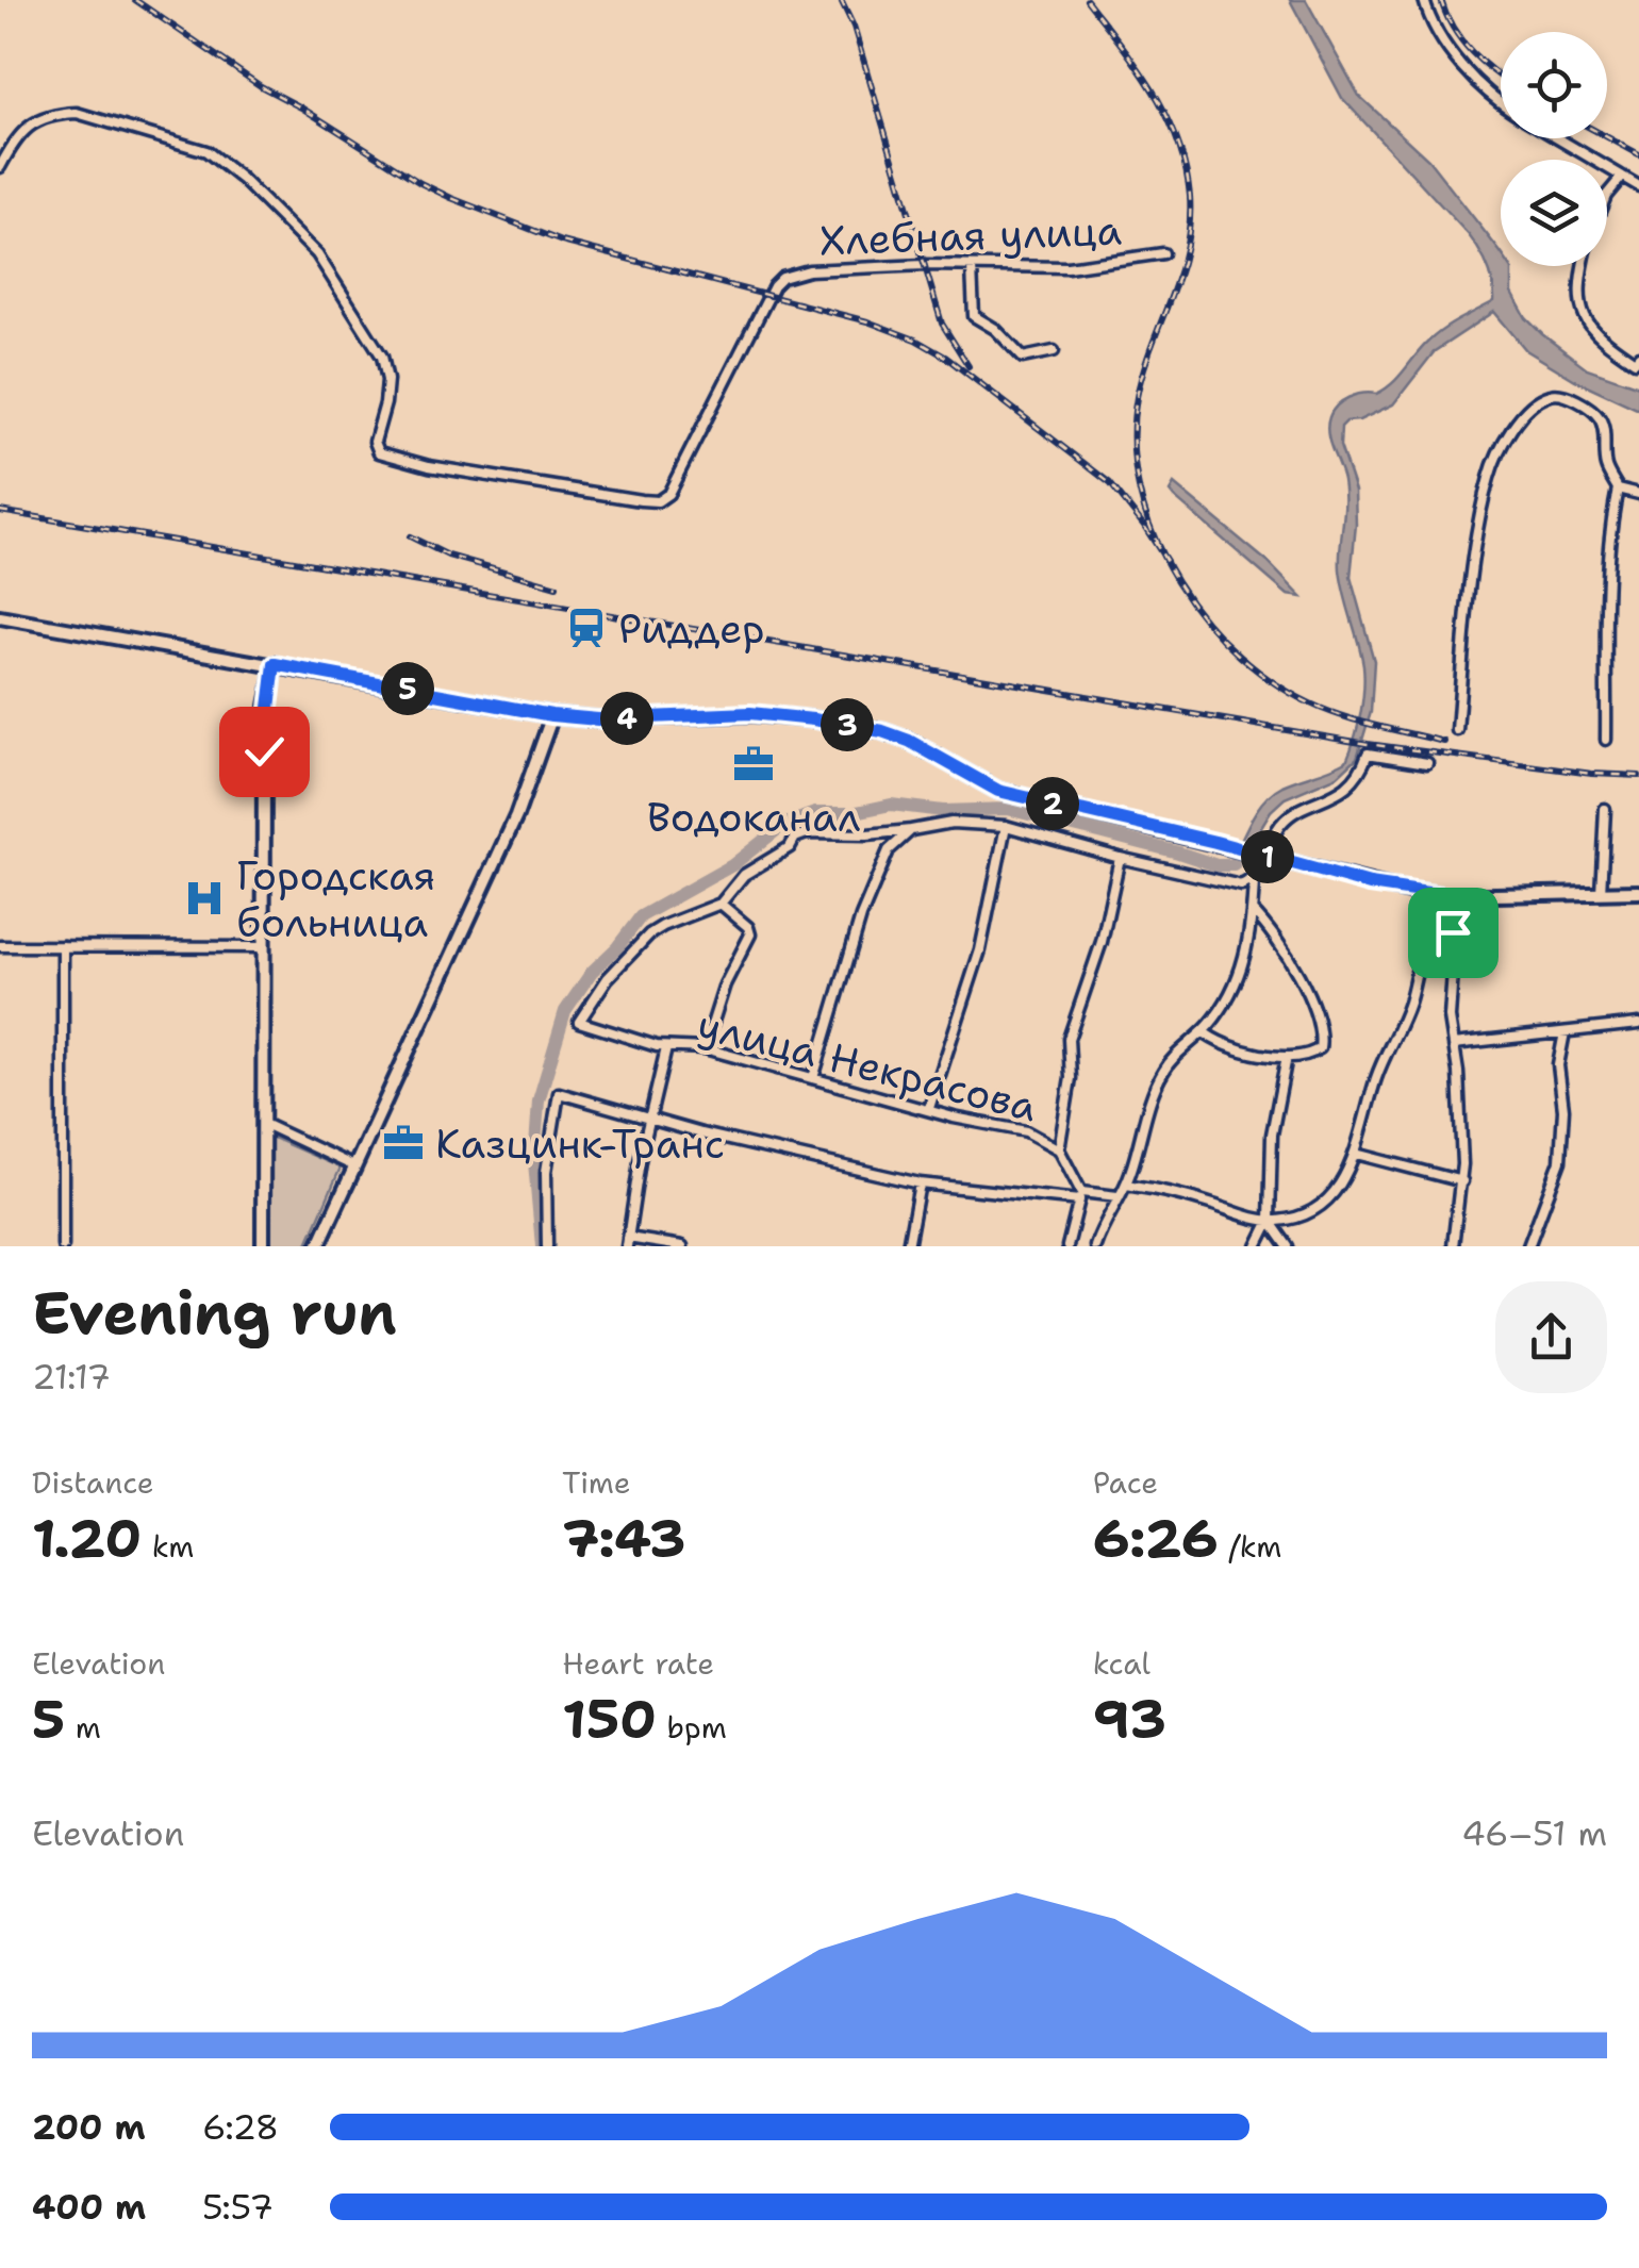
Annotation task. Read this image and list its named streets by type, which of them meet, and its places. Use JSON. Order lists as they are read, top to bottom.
{
  "streets": {
    "street": ["Хлебная улица", "улица Некрасова"]
  },
  "places": {
    "station": ["Риддер"],
    "office": ["Водоканал", "Казцинк-Транс"],
    "hospital": ["Городская больница"]
  },
  "page": {
    "pins": [
      "5",
      "4",
      "3",
      "2",
      "1"
    ],
    "heading": ["Evening run", "21:17"],
    "stats": [
      ["Distance", "1.20 km"],
      ["Time", "7:43"],
      ["Pace", "6:26 /km"],
      ["Elevation", "5 m"],
      ["Heart rate", "150 bpm"],
      ["kcal", "93"]
    ],
    "chart": ["Elevation", "46–51 m"],
    "list": [
      {
        "name": "200 m",
        "note": "6:28"
      },
      {
        "name": "400 m",
        "note": "5:57"
      }
    ]
  }
}
